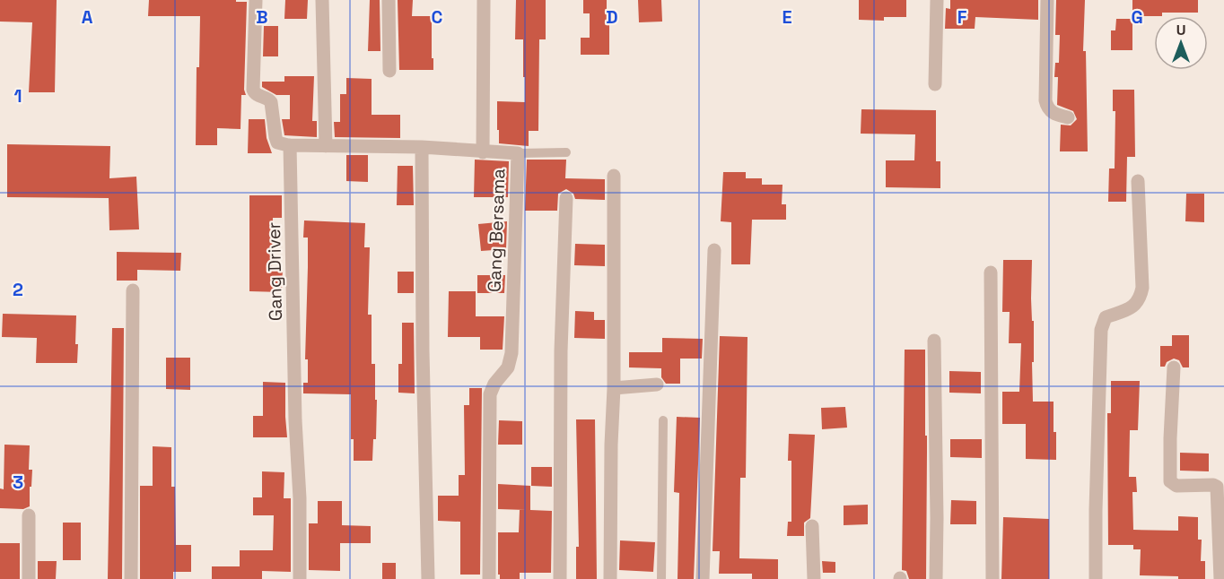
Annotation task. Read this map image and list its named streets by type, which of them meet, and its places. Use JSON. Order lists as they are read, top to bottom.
{
  "streets": {
    "street": ["Gang Bersama", "Gang Driver"]
  },
  "north": "top",
  "grid": {
    "columns": [
      "A",
      "B",
      "C",
      "D",
      "E",
      "F",
      "G"
    ],
    "rows": ["1", "2", "3"]
  }
}
